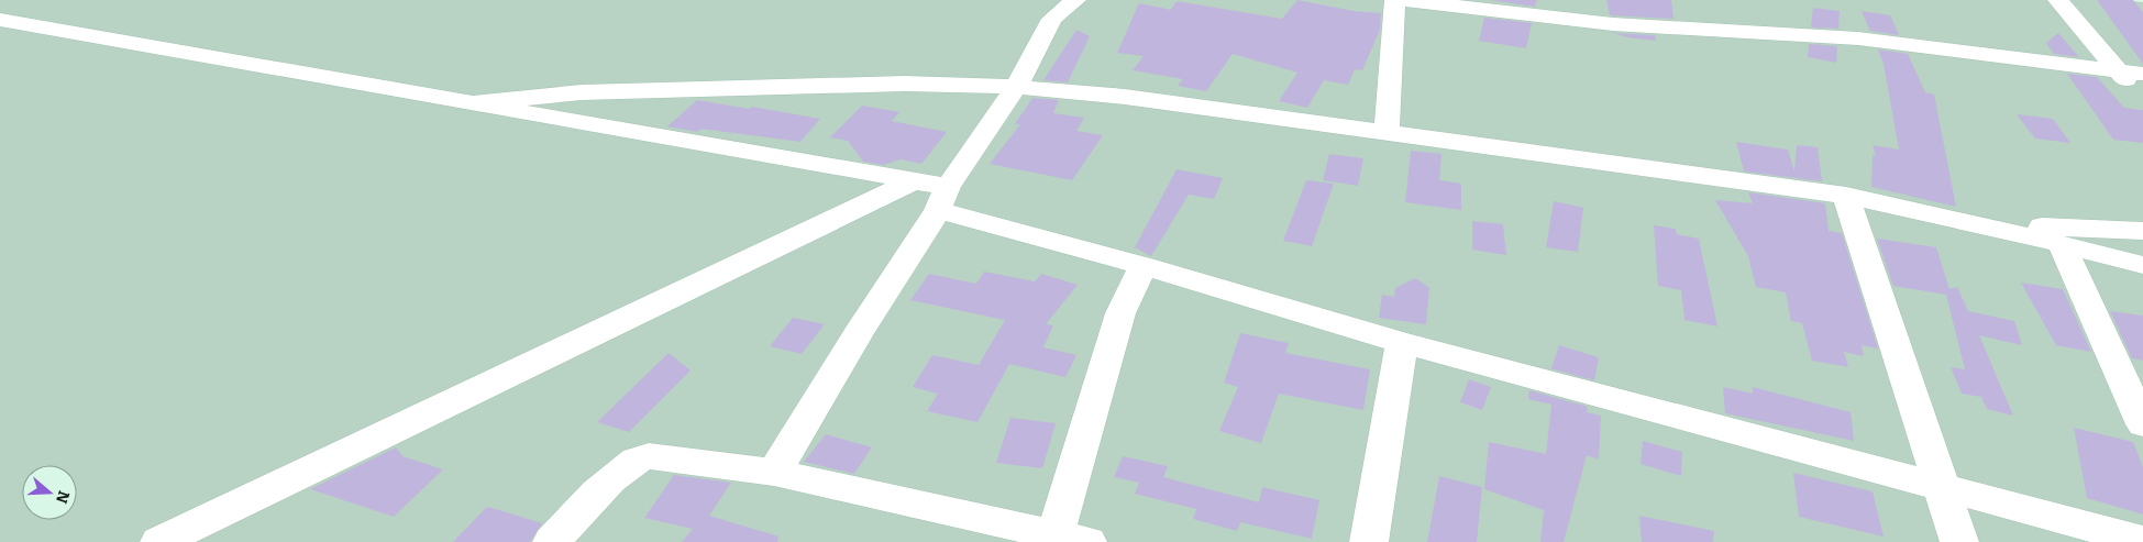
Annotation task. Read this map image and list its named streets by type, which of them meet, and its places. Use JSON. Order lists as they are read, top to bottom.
{
  "north": "right"
}
